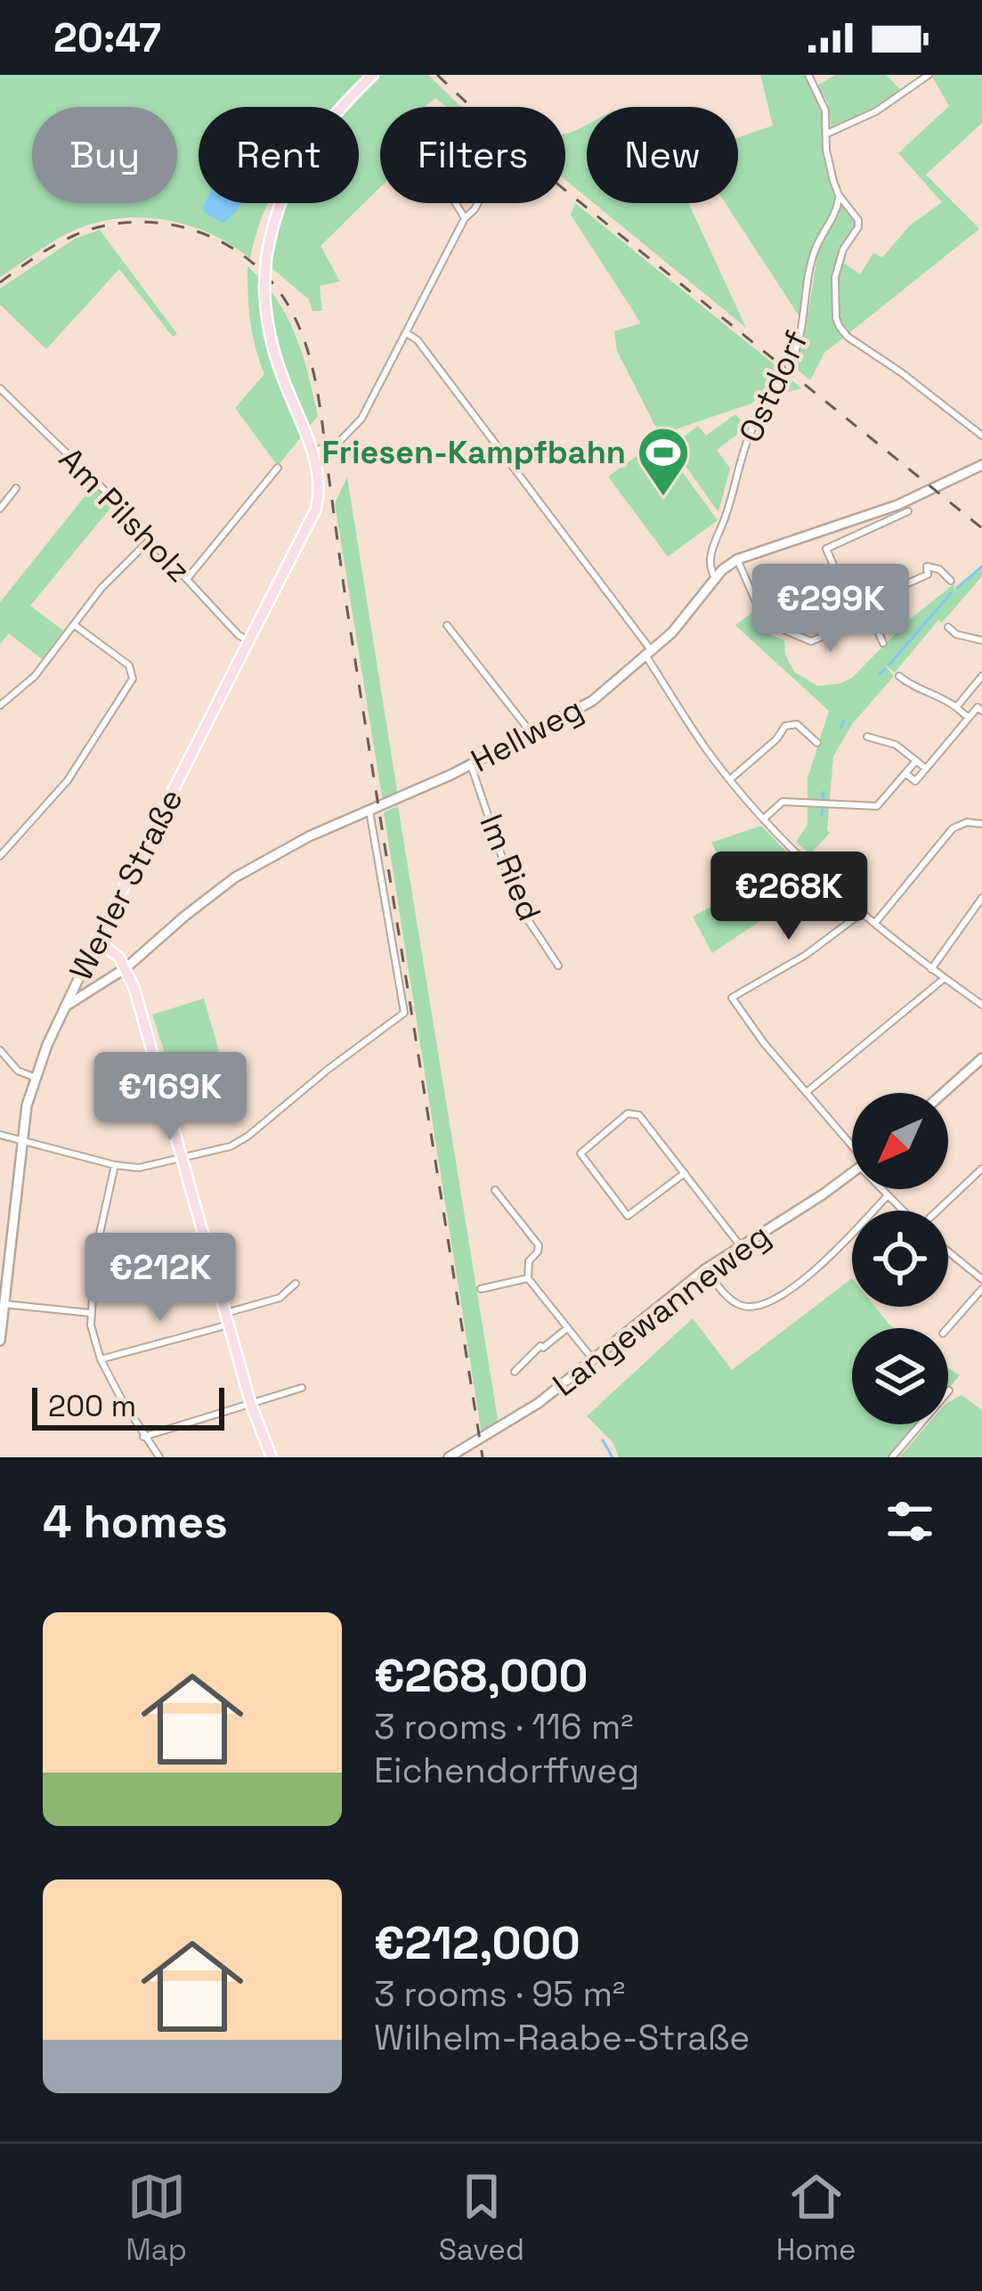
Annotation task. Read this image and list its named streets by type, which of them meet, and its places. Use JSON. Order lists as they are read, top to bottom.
{
  "streets": {
    "main road": ["Werler Straße"],
    "street": [
      "Ostdorf",
      "Am Pilsholz",
      "Hellweg",
      "Im Ried",
      "Langewanneweg"
    ]
  },
  "crossings": [
    ["Ostdorf", "Hellweg"],
    ["Am Pilsholz", "Werler Straße"],
    ["Hellweg", "Im Ried"],
    ["Hellweg", "Werler Straße"]
  ],
  "places": {
    "sports": ["Friesen-Kampfbahn"]
  },
  "scale_bar": "200 m",
  "north": "bottom left",
  "page": {
    "status": "20:47",
    "chip": [
      "Buy",
      "Rent",
      "Filters",
      "New"
    ],
    "price": [
      "€299K",
      "€268K",
      "€169K",
      "€212K"
    ],
    "scale": "200 m",
    "heading": "4 homes",
    "list": [
      {
        "name": "€268,000",
        "note": "3 rooms · 116 m² · Eichendorffweg"
      },
      {
        "name": "€212,000",
        "note": "3 rooms · 95 m² · Wilhelm-Raabe-Straße"
      }
    ],
    "tabs": ["Map", "Saved", "Home"]
  }
}
